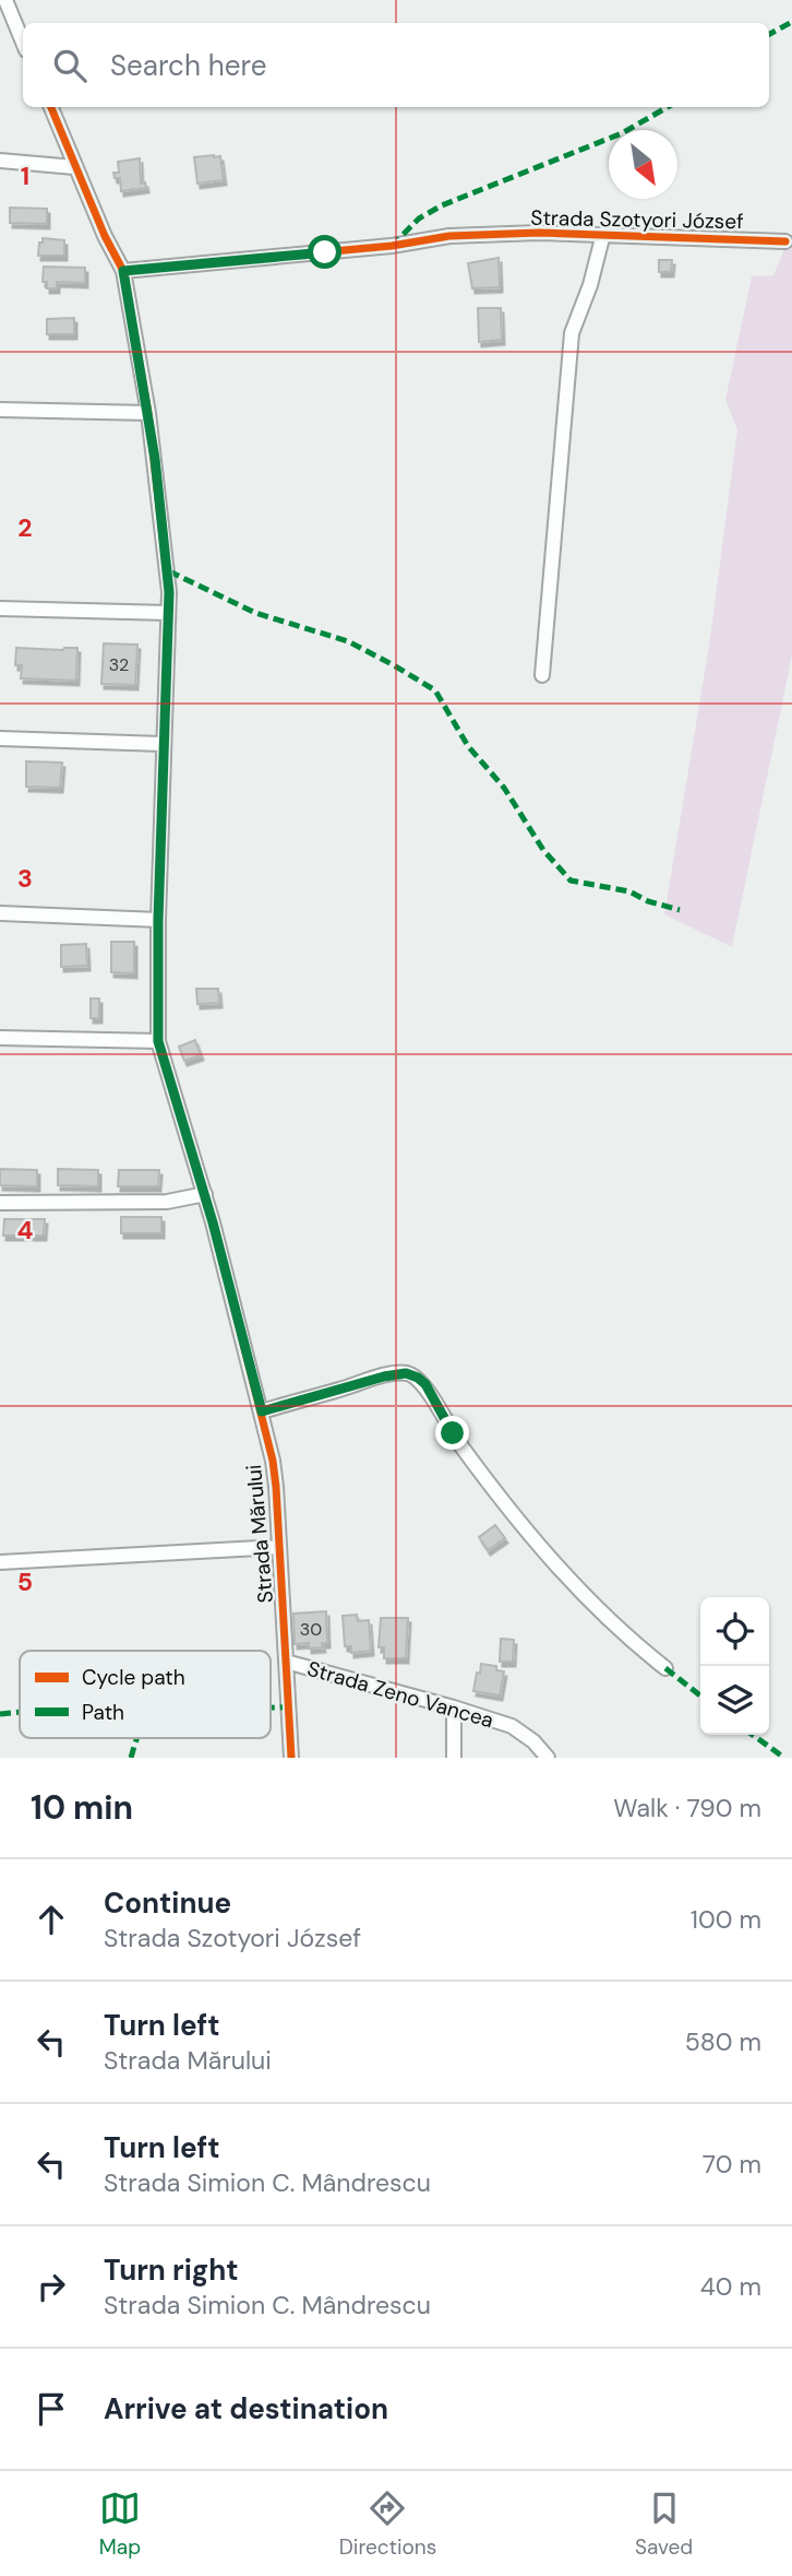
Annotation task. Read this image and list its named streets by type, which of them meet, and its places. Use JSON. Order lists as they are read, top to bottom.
{
  "streets": {
    "street": ["Strada Szotyori József", "Strada Mărului", "Strada Zeno Vancea"]
  },
  "crossings": [
    ["Strada Szotyori József", "Strada Mărului"],
    ["Strada Mărului", "Strada Zeno Vancea"]
  ],
  "house_numbers": ["32", "30"],
  "legend": ["Cycle path", "Path"],
  "north": "bottom right",
  "page": {
    "search": "Search here",
    "heading": ["10 min", "Walk · 790 m"],
    "list": [
      ["Continue", "Strada Szotyori József", "100 m"],
      ["Turn left", "Strada Mărului", "580 m"],
      ["Turn left", "Strada Simion C. Mândrescu", "70 m"],
      ["Turn right", "Strada Simion C. Mândrescu", "40 m"],
      "Arrive at destination"
    ],
    "nav": ["Map", "Directions", "Saved"]
  },
  "grid": {
    "rows": [
      "1",
      "2",
      "3",
      "4",
      "5"
    ]
  }
}
